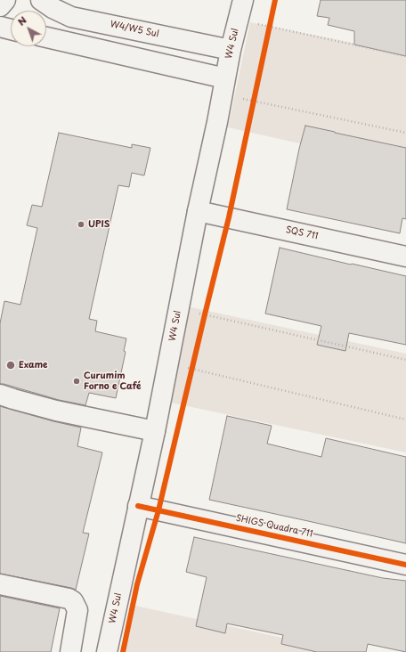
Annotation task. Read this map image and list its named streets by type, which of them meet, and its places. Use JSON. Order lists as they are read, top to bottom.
{
  "streets": {
    "main road": [
      "W4/W5 Sul",
      "W4 Sul",
      "SQS 711",
      "SHIGS Quadra 711"
    ]
  },
  "crossings": [
    ["W4/W5 Sul", "W4 Sul"],
    ["W4 Sul", "SQS 711"],
    ["W4 Sul", "SHIGS Quadra 711"]
  ],
  "places": ["UPIS", "Exame", "Curumim Forno e Café"],
  "north": "top left"
}
